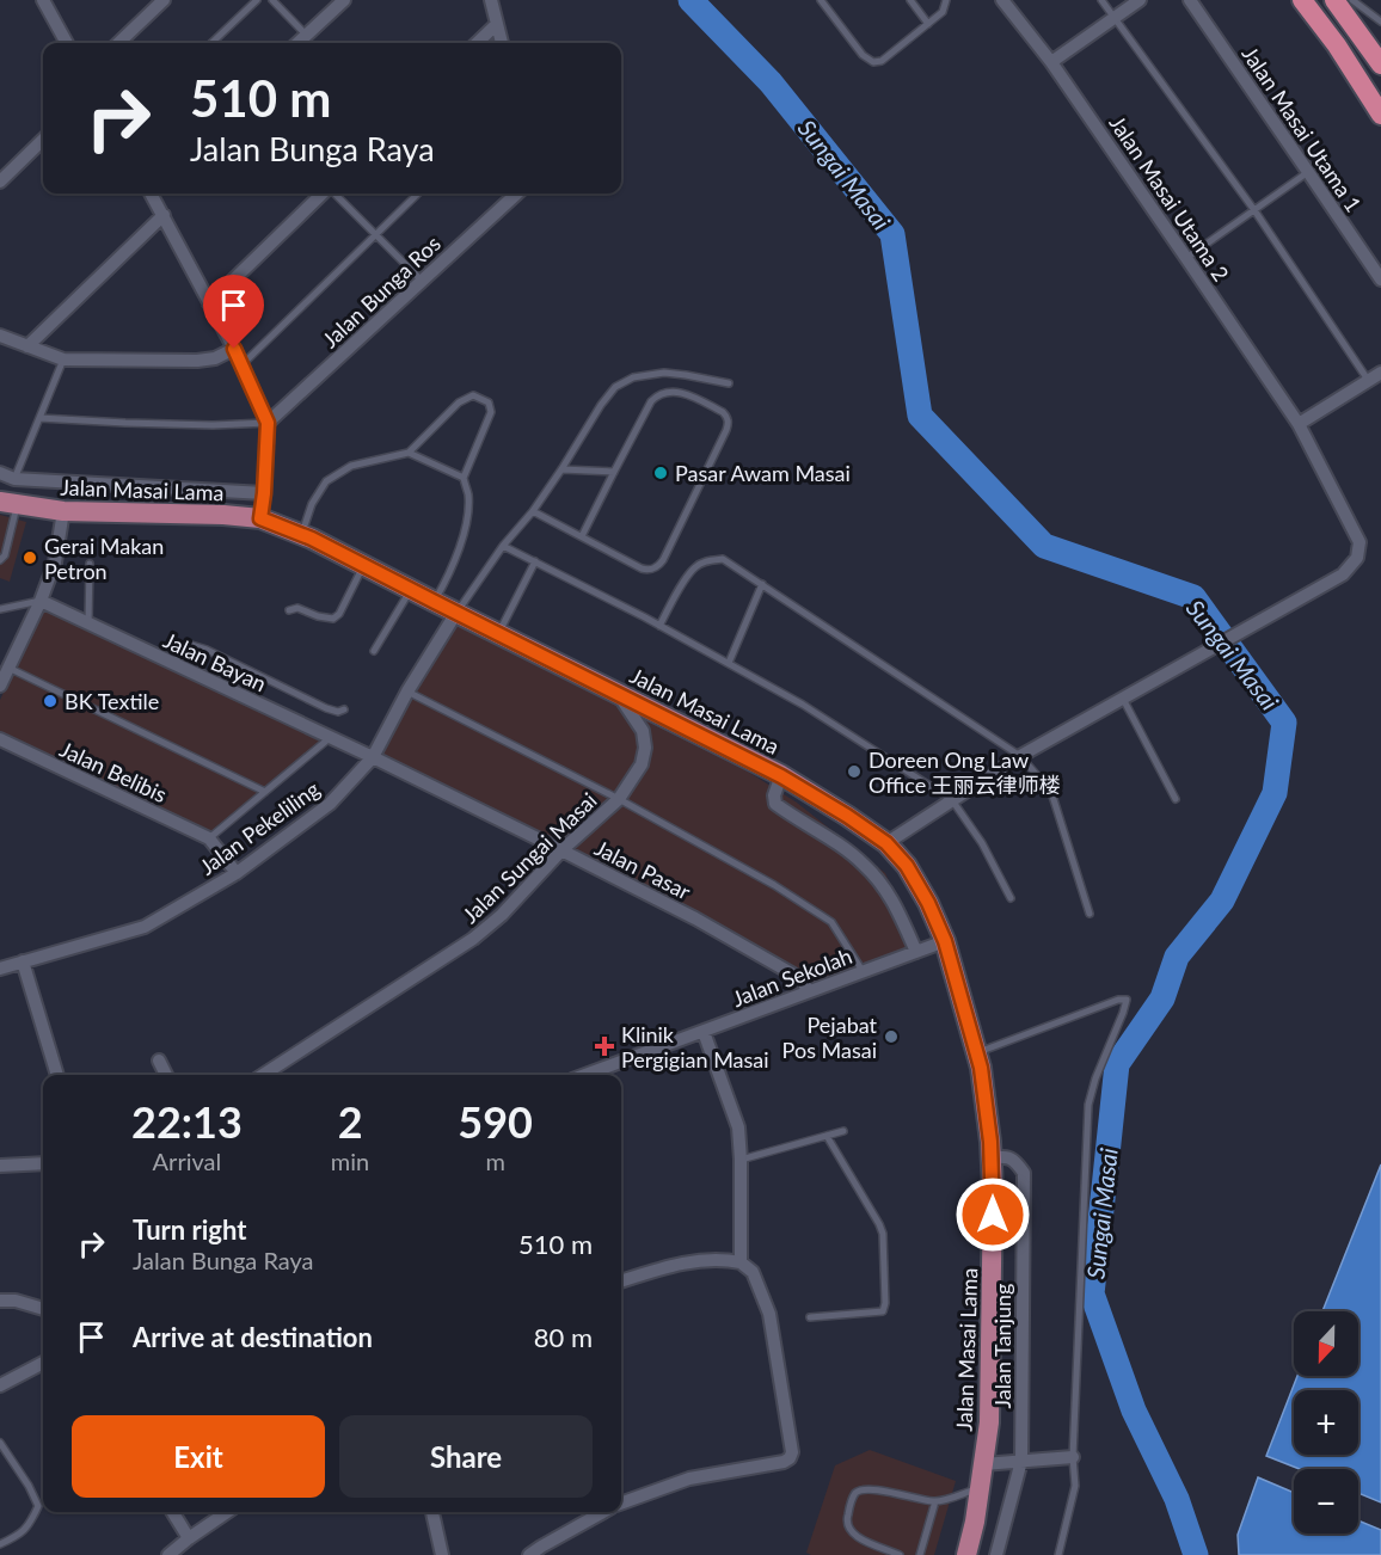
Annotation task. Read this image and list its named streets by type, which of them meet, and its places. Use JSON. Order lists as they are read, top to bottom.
{
  "streets": {
    "main road": ["Jalan Masai Lama"],
    "street": [
      "Jalan Masai Utama 1",
      "Jalan Masai Utama 2",
      "Jalan Bunga Ros",
      "Jalan Bayan",
      "Jalan Belibis",
      "Jalan Pekeliling",
      "Jalan Sungai Masai",
      "Jalan Pasar",
      "Jalan Sekolah",
      "Jalan Tanjung"
    ]
  },
  "crossings": [
    ["Jalan Masai Utama 2", "Jalan Masai Lama"],
    ["Jalan Masai Lama", "Jalan Pekeliling"],
    ["Jalan Masai Lama", "Jalan Sungai Masai"],
    ["Jalan Masai Lama", "Jalan Sekolah"],
    ["Jalan Masai Lama", "Jalan Tanjung"],
    ["Jalan Bayan", "Jalan Pekeliling"],
    ["Jalan Bayan", "Jalan Pasar"],
    ["Jalan Belibis", "Jalan Pekeliling"],
    ["Jalan Pekeliling", "Jalan Pasar"],
    ["Jalan Sungai Masai", "Jalan Pasar"],
    ["Jalan Pasar", "Jalan Sekolah"]
  ],
  "water": ["Sungai Masai"],
  "places": {
    "other": [
      "Pasar Awam Masai",
      "Gerai Makan Petron",
      "BK Textile",
      "Doreen Ong Law Office 王丽云律师楼",
      "Pejabat Pos Masai"
    ],
    "health": ["Klinik Pergigian Masai"]
  },
  "north": "bottom",
  "page": {
    "turn": ["510 m", "Jalan Bunga Raya"],
    "eta": [
      "22:13",
      "Arrival",
      "2",
      "min",
      "590",
      "m"
    ],
    "list": [
      {
        "name": "Turn right",
        "note": "Jalan Bunga Raya",
        "value": "510 m"
      },
      {
        "name": "Arrive at destination",
        "value": "80 m"
      }
    ],
    "map_buttons": ["+", "−"],
    "buttons": ["Exit", "Share"]
  }
}
